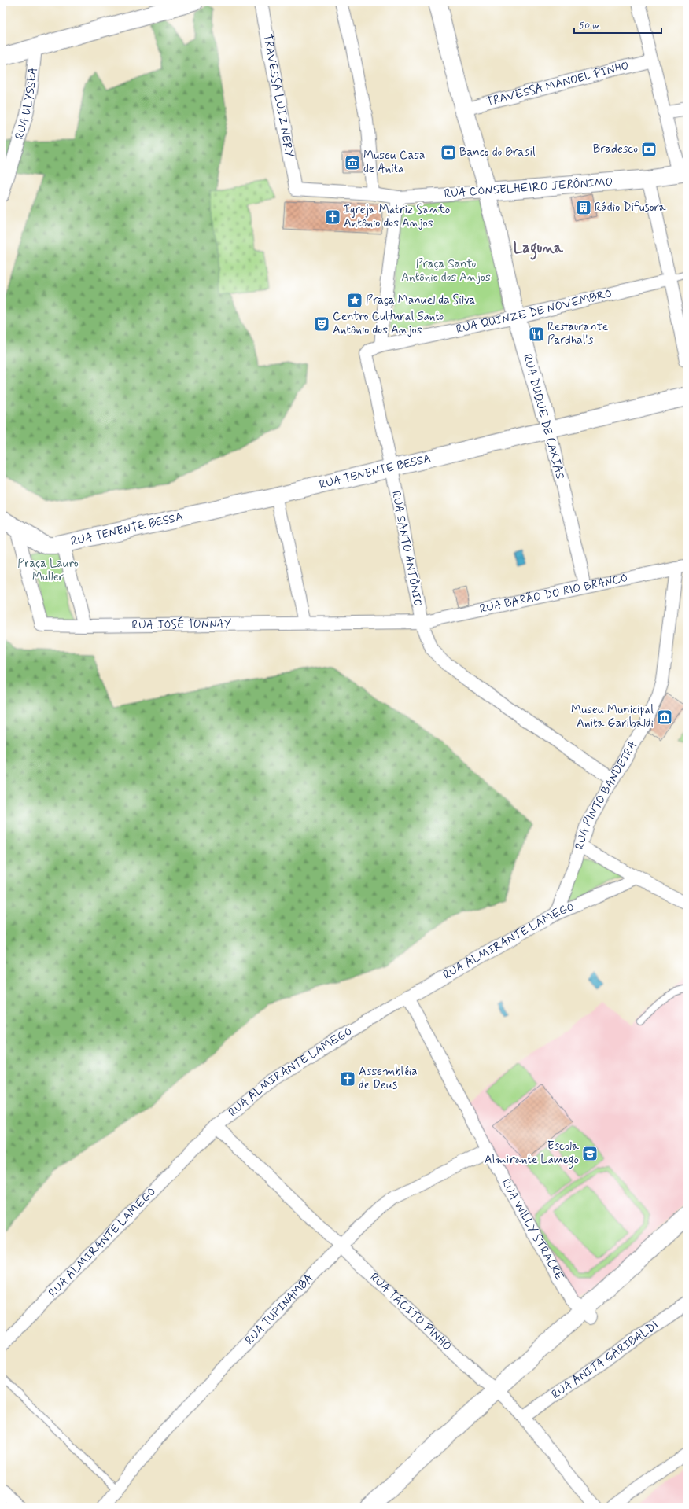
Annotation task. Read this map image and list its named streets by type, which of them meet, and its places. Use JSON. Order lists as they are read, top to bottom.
{
  "streets": {
    "street": [
      "TRAVESSA MANOEL PINHO",
      "TRAVESSA LUIZ NERY",
      "RUA ULYSSEA",
      "RUA CONSELHEIRO JERÔNIMO",
      "RUA QUINZE DE NOVEMBRO",
      "RUA DUQUE DE CAXIAS",
      "RUA TENENTE BESSA",
      "RUA SANTO ANTÔNIO",
      "RUA BARÃO DO RIO BRANCO",
      "RUA JOSÉ TONNAY",
      "RUA PINTO BANDEIRA",
      "RUA ALMIRANTE LAMEGO",
      "RUA WILLY STRACKE",
      "RUA TUPINAMBA",
      "RUA TÁCITO PINHO",
      "RUA ANITA GARIBALDI"
    ]
  },
  "crossings": [
    ["TRAVESSA MANOEL PINHO", "RUA DUQUE DE CAXIAS"],
    ["TRAVESSA LUIZ NERY", "RUA CONSELHEIRO JERÔNIMO"],
    ["RUA CONSELHEIRO JERÔNIMO", "RUA DUQUE DE CAXIAS"],
    ["RUA QUINZE DE NOVEMBRO", "RUA DUQUE DE CAXIAS"],
    ["RUA QUINZE DE NOVEMBRO", "RUA SANTO ANTÔNIO"],
    ["RUA DUQUE DE CAXIAS", "RUA TENENTE BESSA"],
    ["RUA DUQUE DE CAXIAS", "RUA BARÃO DO RIO BRANCO"],
    ["RUA TENENTE BESSA", "RUA SANTO ANTÔNIO"],
    ["RUA TENENTE BESSA", "RUA JOSÉ TONNAY"],
    ["RUA SANTO ANTÔNIO", "RUA BARÃO DO RIO BRANCO"],
    ["RUA SANTO ANTÔNIO", "RUA JOSÉ TONNAY"],
    ["RUA SANTO ANTÔNIO", "RUA PINTO BANDEIRA"],
    ["RUA BARÃO DO RIO BRANCO", "RUA JOSÉ TONNAY"],
    ["RUA BARÃO DO RIO BRANCO", "RUA PINTO BANDEIRA"],
    ["RUA PINTO BANDEIRA", "RUA ALMIRANTE LAMEGO"],
    ["RUA ALMIRANTE LAMEGO", "RUA WILLY STRACKE"],
    ["RUA ALMIRANTE LAMEGO", "RUA TÁCITO PINHO"],
    ["RUA WILLY STRACKE", "RUA TUPINAMBA"],
    ["RUA TUPINAMBA", "RUA TÁCITO PINHO"],
    ["RUA TÁCITO PINHO", "RUA ANITA GARIBALDI"]
  ],
  "districts": ["Laguna"],
  "parks": ["Praça Santo Antônio dos Anjos", "Praça Lauro Muller"],
  "places": {
    "bank": ["Bradesco", "Banco do Brasil"],
    "museum": ["Museu Casa de Anita", "Museu Municipal Anita Garibaldi"],
    "building": ["Rádio Difusora"],
    "church": ["Igreja Matriz Santo Antônio dos Anjos", "Assembléia de Deus"],
    "place": ["Praça Manuel da Silva"],
    "theatre": ["Centro Cultural Santo Antônio dos Anjos"],
    "restaurant": ["Restaurante Pardhal's"],
    "school or university": ["Escola Almirante Lamego"]
  },
  "scale_bar": "50 m"
}
